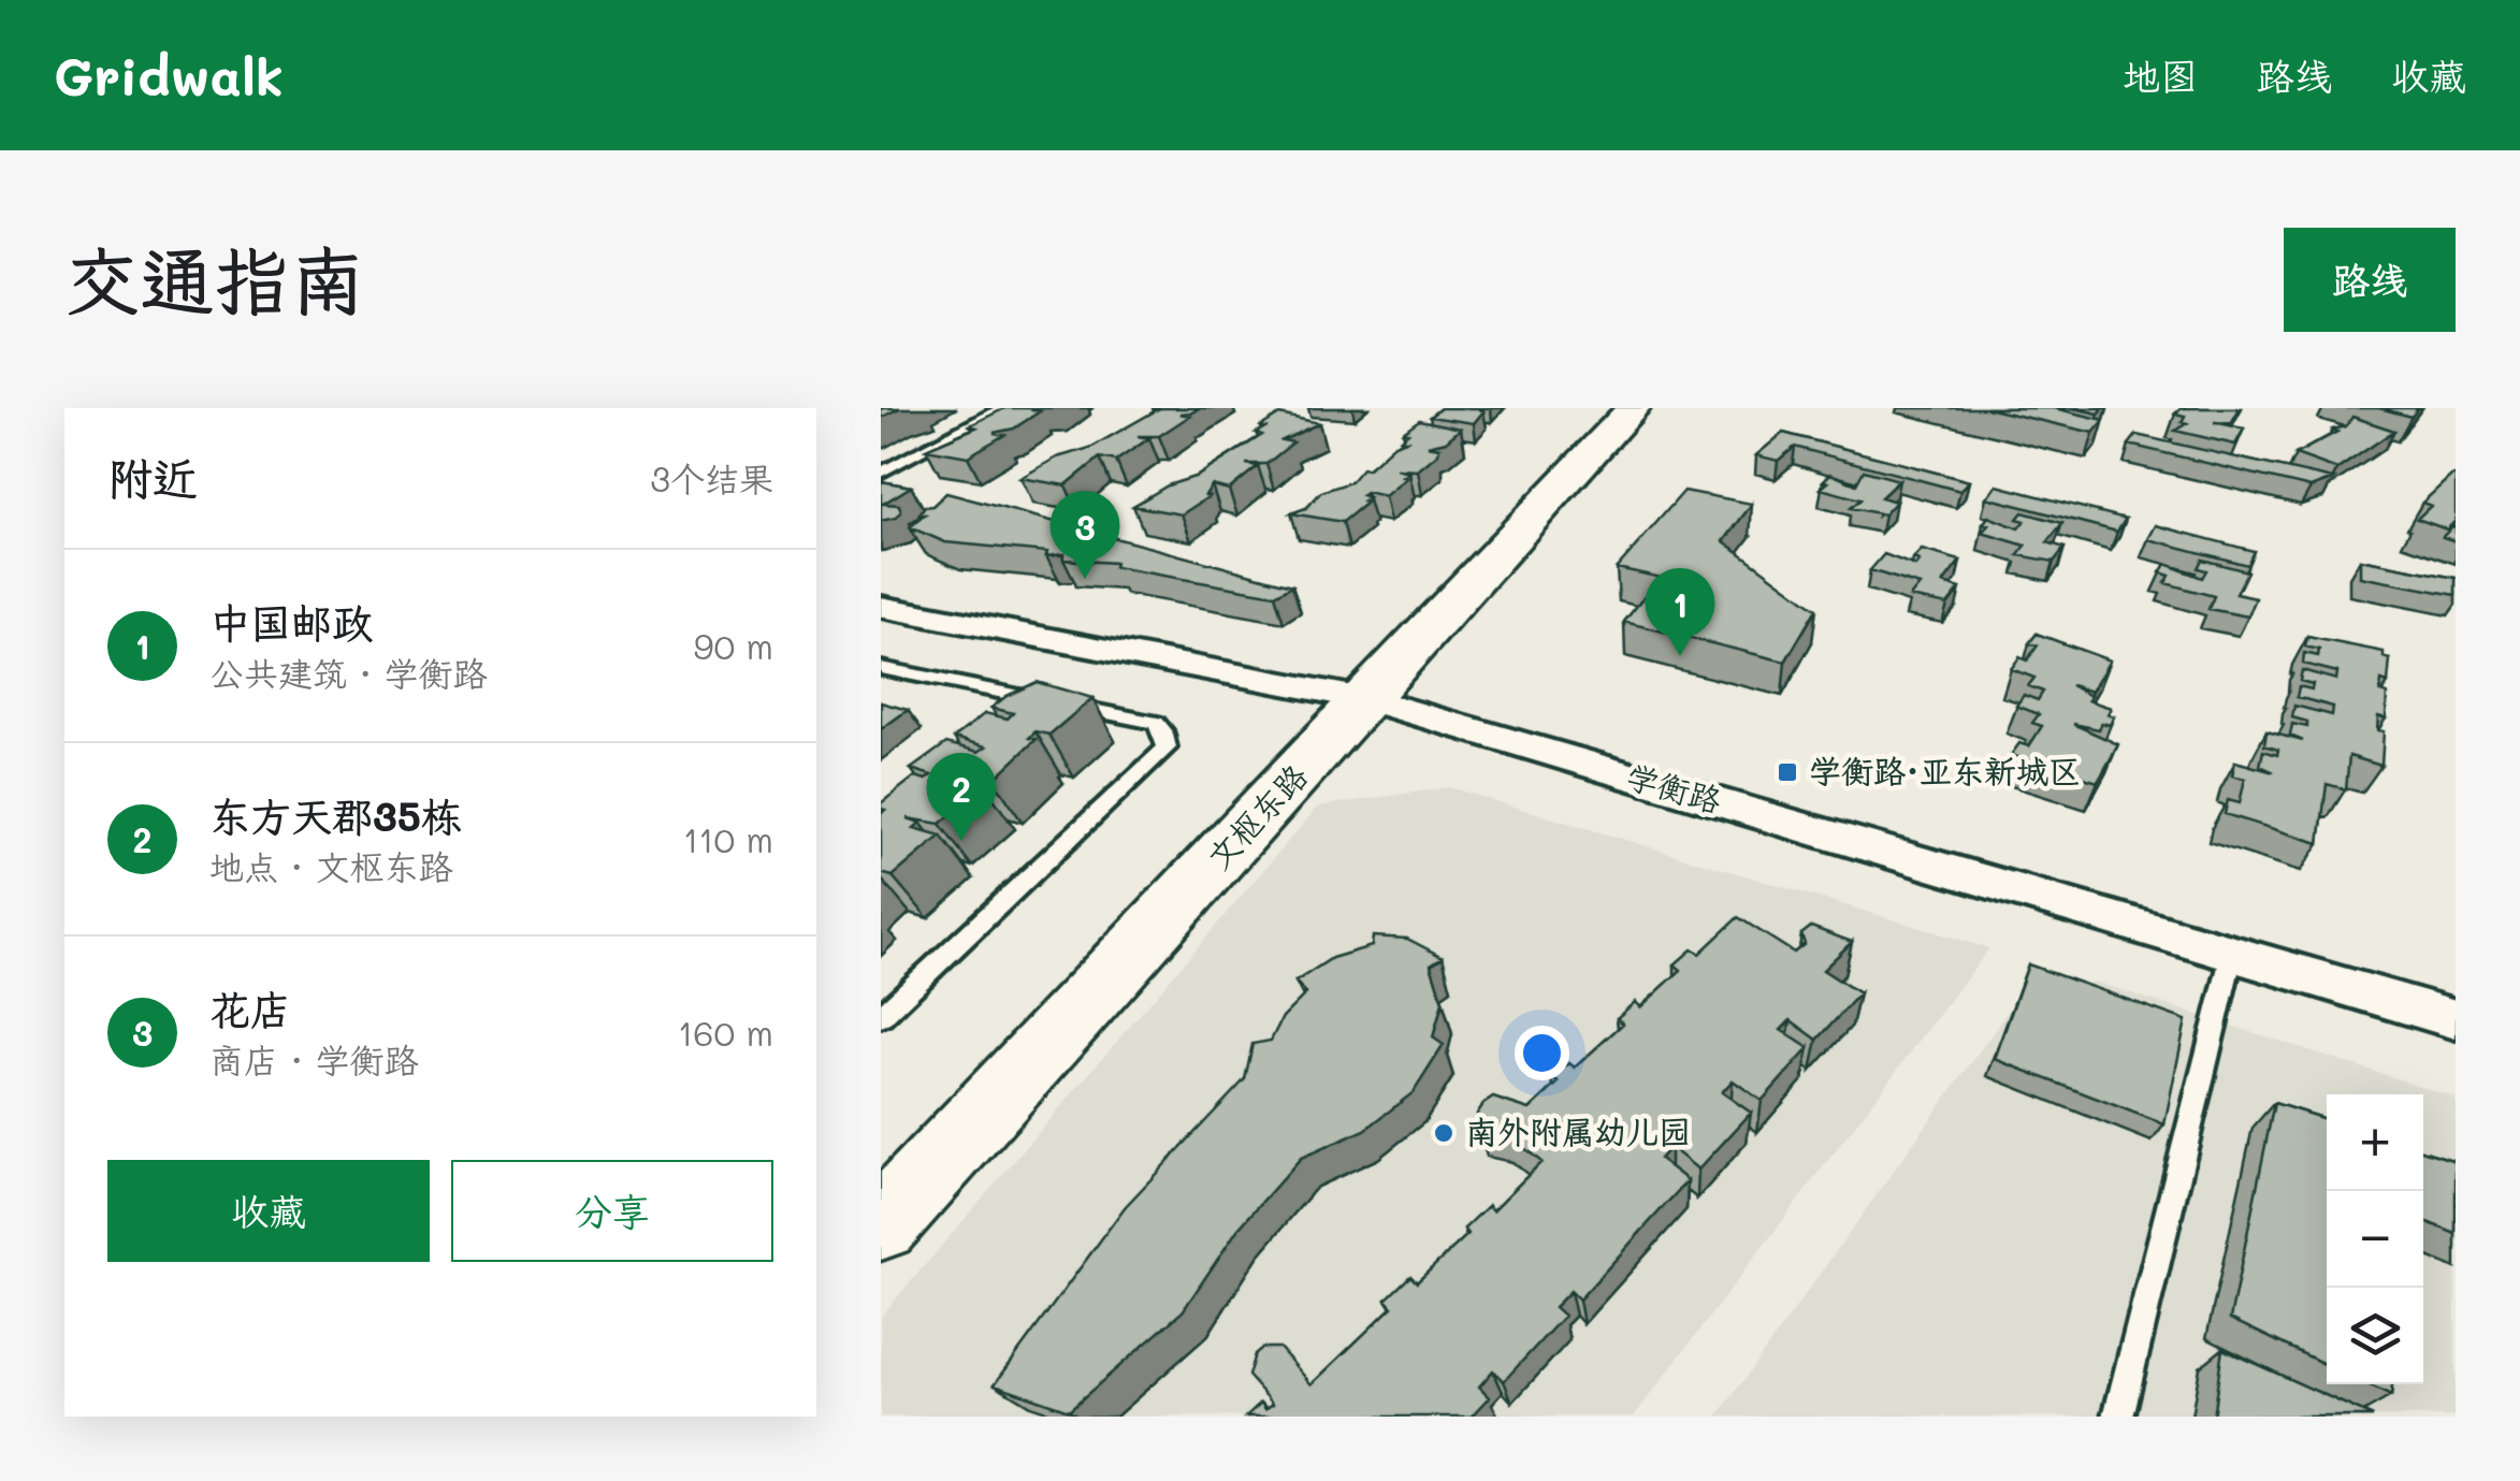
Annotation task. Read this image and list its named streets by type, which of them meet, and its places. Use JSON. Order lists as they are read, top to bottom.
{
  "streets": {
    "street": ["学衡路", "文枢东路"]
  },
  "crossings": [
    ["学衡路", "文枢东路"]
  ],
  "places": {
    "transit": ["学衡路·亚东新城区"],
    "other": ["南外附属幼儿园"]
  },
  "page": {
    "header": "Gridwalk",
    "nav": ["地图", "路线", "收藏"],
    "buttons": [
      "路线",
      ["收藏", "分享"]
    ],
    "title": "交通指南",
    "heading": ["附近", "3个结果"],
    "pins": ["3", "1", "2"],
    "list": [
      {
        "mark": "1",
        "name": "中国邮政",
        "note": "公共建筑 · 学衡路",
        "value": "90 m"
      },
      {
        "mark": "2",
        "name": "东方天郡35栋",
        "note": "地点 · 文枢东路",
        "value": "110 m"
      },
      {
        "mark": "3",
        "name": "花店",
        "note": "商店 · 学衡路",
        "value": "160 m"
      }
    ],
    "map_buttons": ["+", "−"]
  }
}
